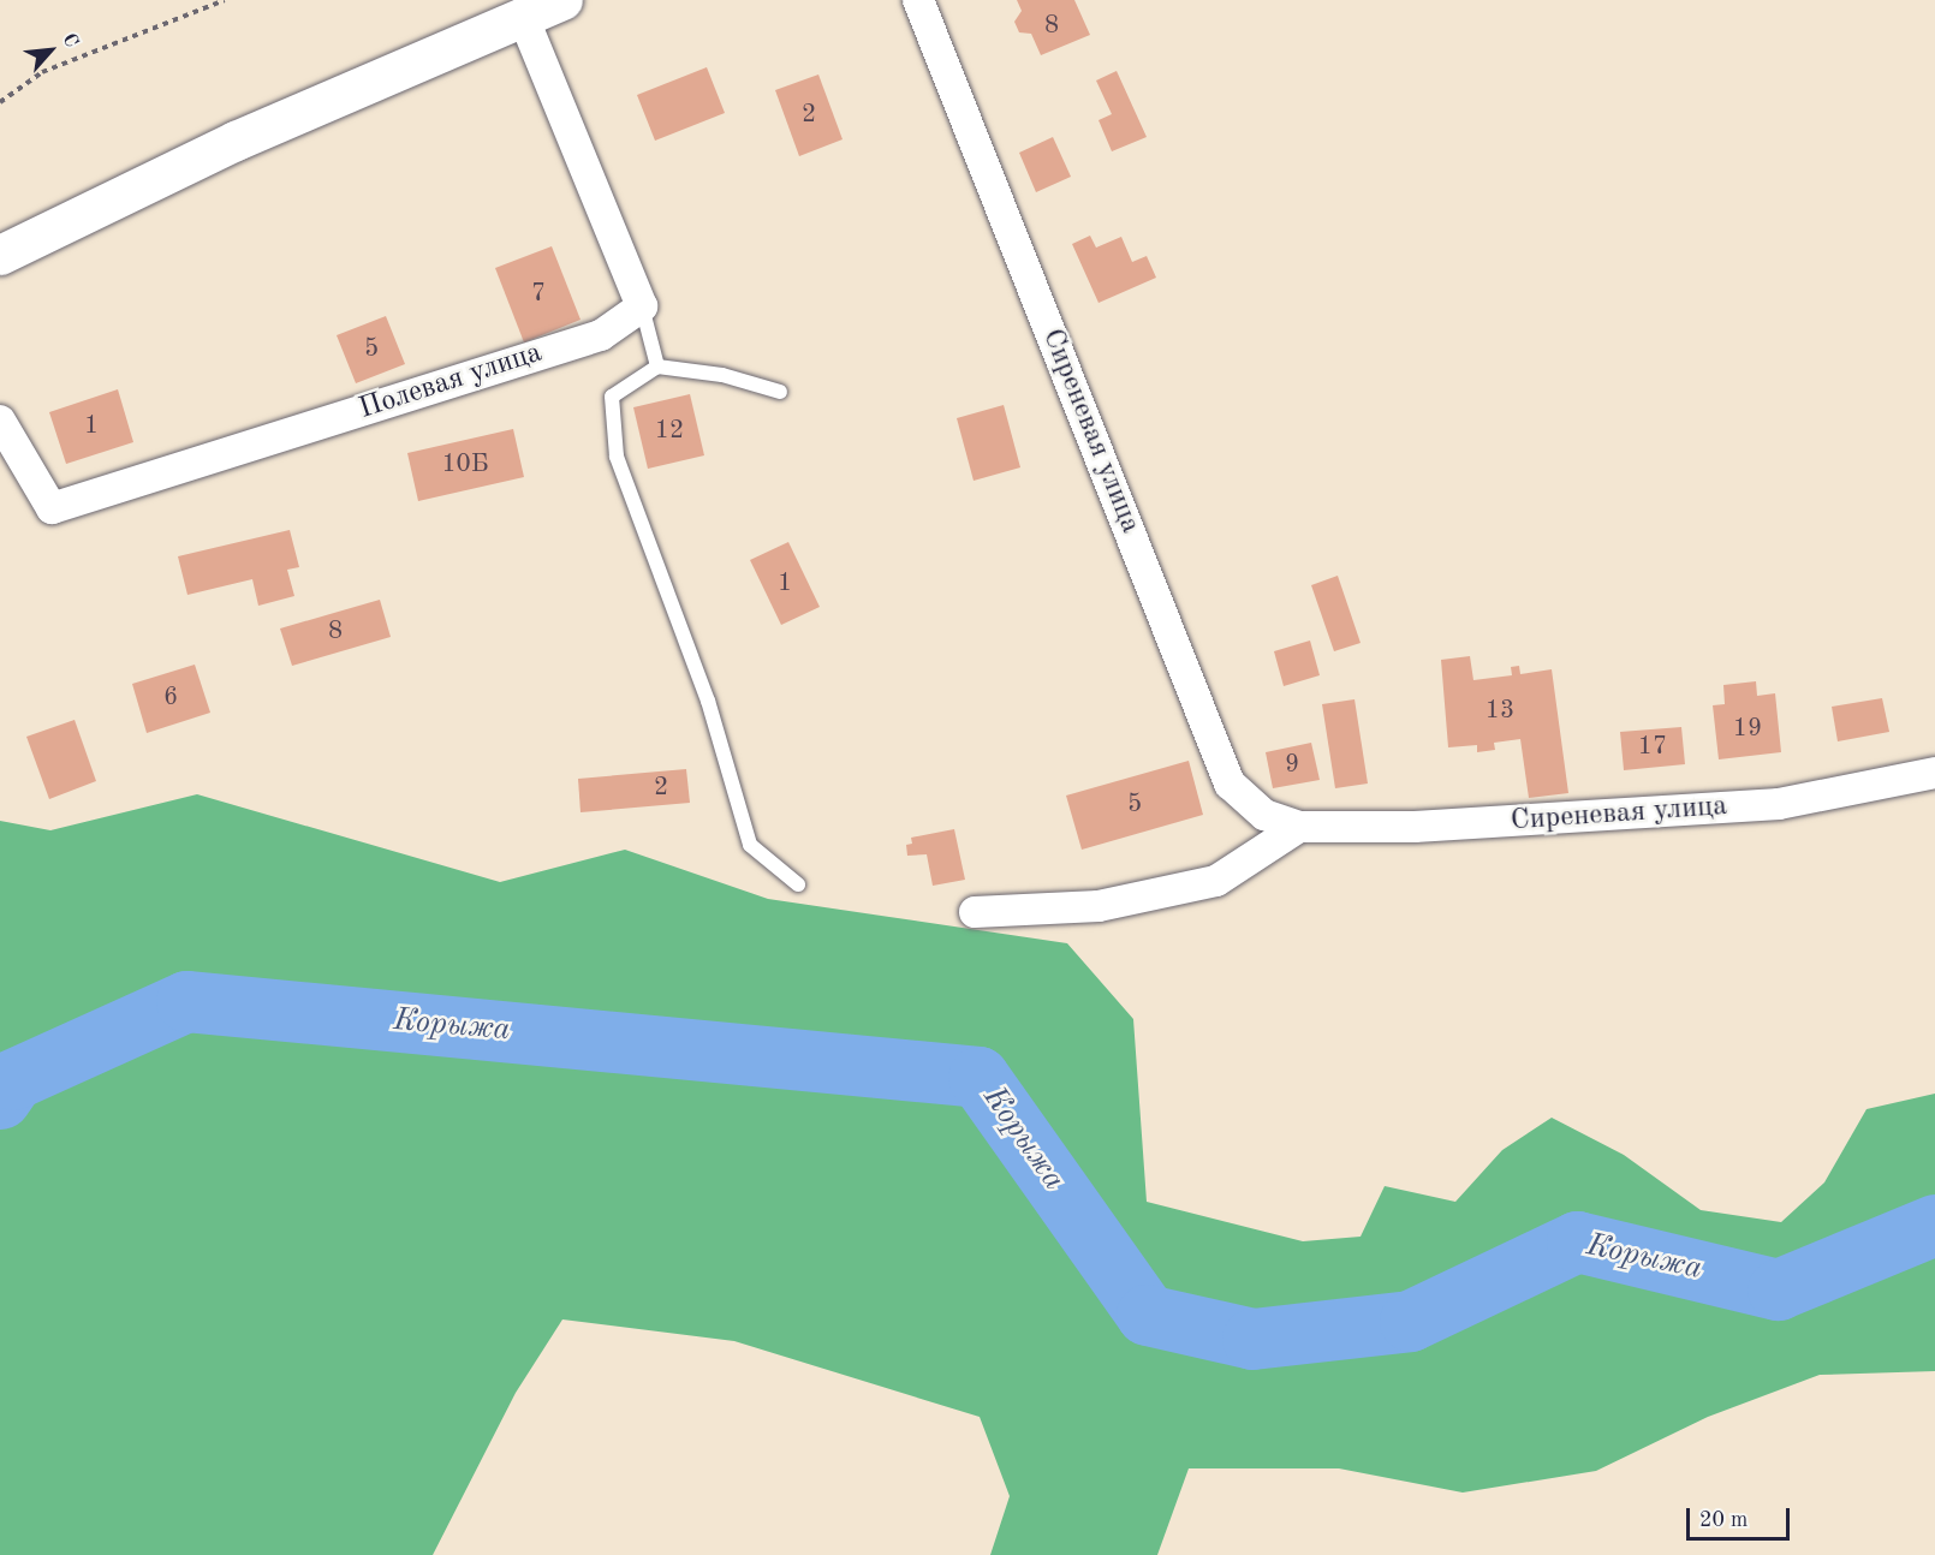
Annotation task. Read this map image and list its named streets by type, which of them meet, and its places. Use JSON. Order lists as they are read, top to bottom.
{
  "streets": {
    "street": ["Полевая улица", "Сиреневая улица"]
  },
  "water": ["Корыжа"],
  "house_numbers": [
    "8",
    "2",
    "7",
    "5",
    "1",
    "12",
    "10Б",
    "1",
    "8",
    "6",
    "13",
    "19",
    "17",
    "9",
    "2",
    "5"
  ],
  "scale_bar": "20 m",
  "north": "top right"
}
